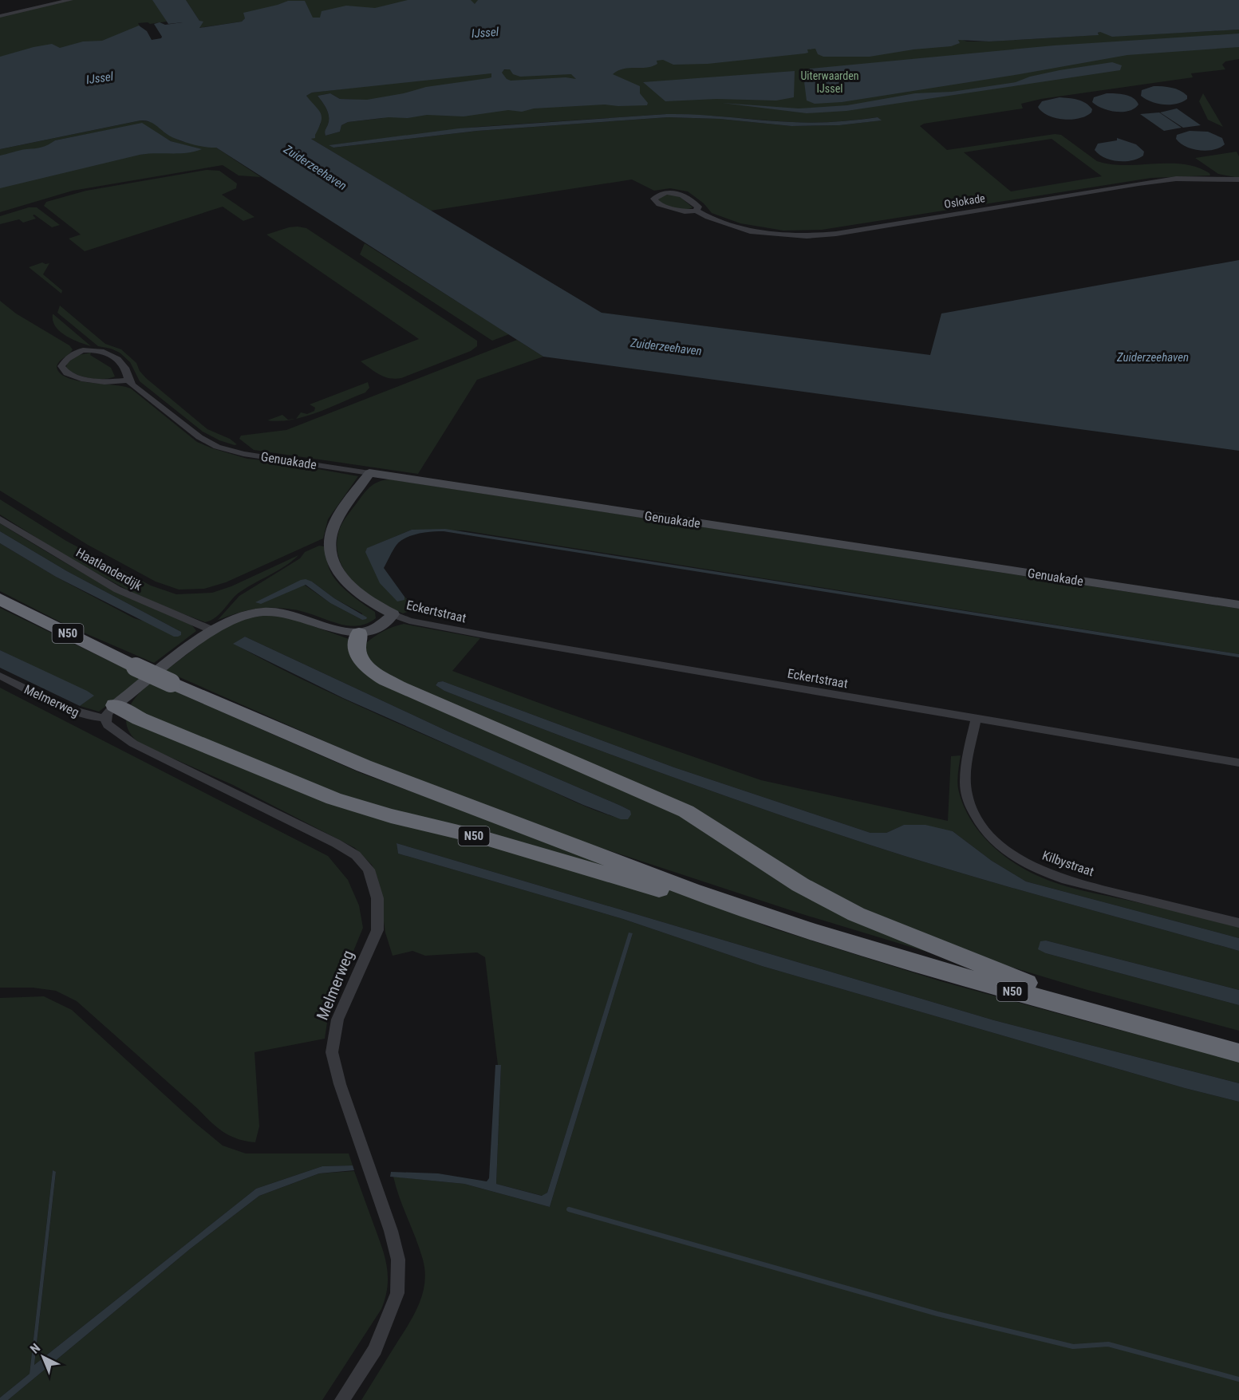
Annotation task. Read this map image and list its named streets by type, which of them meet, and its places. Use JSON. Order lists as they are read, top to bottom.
{
  "streets": {
    "highway": ["N50"],
    "street": [
      "Oslokade",
      "Genuakade",
      "Haatlanderdijk",
      "Eckertstraat",
      "Melmerweg",
      "Kilbystraat"
    ]
  },
  "crossings": [
    ["Eckertstraat", "Kilbystraat"],
    ["N50", "Melmerweg"]
  ],
  "water": ["IJssel", "Zuiderzeehaven"],
  "parks": ["Uiterwaarden IJssel"],
  "north": "top left"
}
